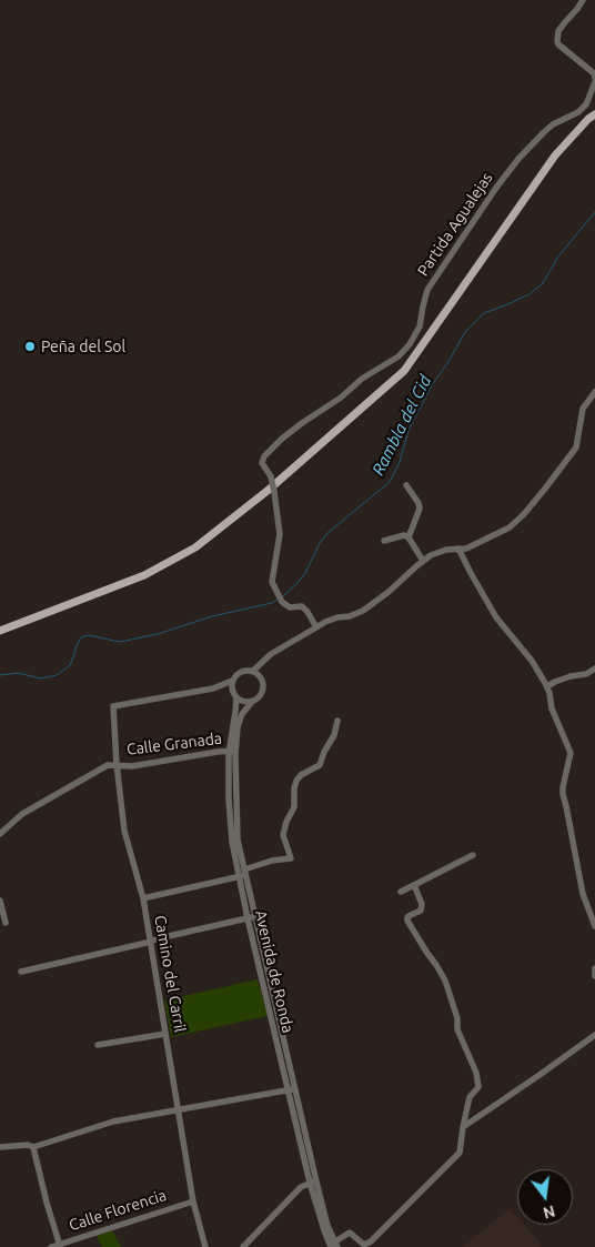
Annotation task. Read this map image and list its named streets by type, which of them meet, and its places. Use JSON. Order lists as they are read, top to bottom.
{
  "streets": {
    "street": [
      "Partida Agualejas",
      "Calle Granada",
      "Avenida de Ronda",
      "Camino del Carril",
      "Calle Florencia"
    ]
  },
  "crossings": [
    ["Calle Granada", "Avenida de Ronda"],
    ["Calle Granada", "Camino del Carril"],
    ["Camino del Carril", "Calle Florencia"]
  ],
  "water": ["Rambla del Cid"],
  "places": ["Peña del Sol"],
  "north": "bottom"
}
